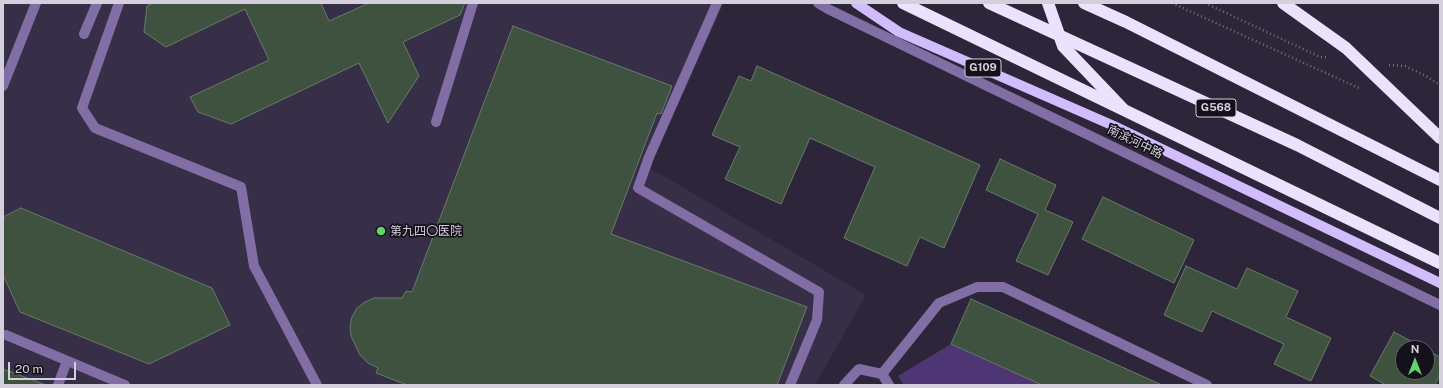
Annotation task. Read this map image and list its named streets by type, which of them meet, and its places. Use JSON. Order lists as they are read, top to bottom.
{
  "streets": {
    "highway": ["G568", "南滨河中路"],
    "main road": ["G109"]
  },
  "places": ["第九四〇医院"],
  "scale_bar": "20 m",
  "north": "top"
}
